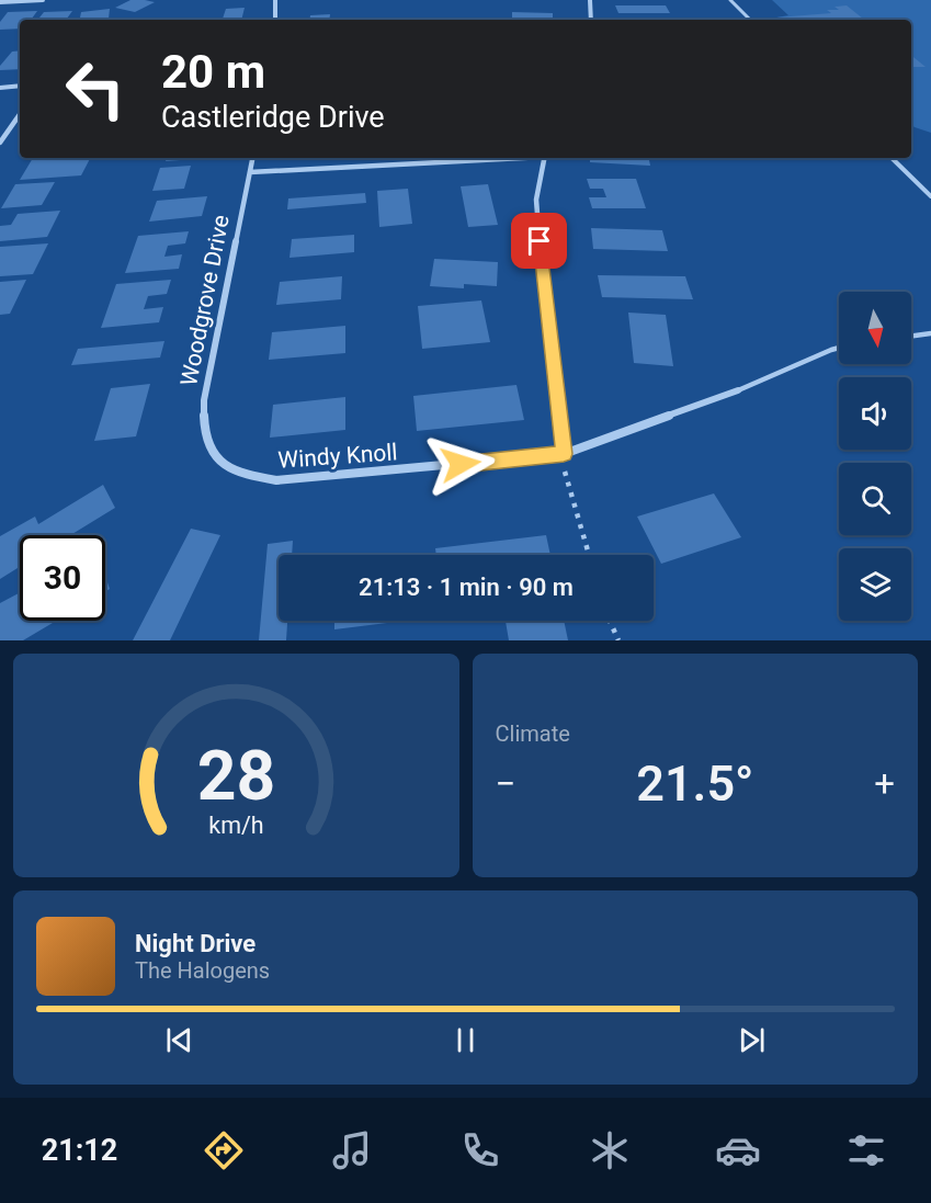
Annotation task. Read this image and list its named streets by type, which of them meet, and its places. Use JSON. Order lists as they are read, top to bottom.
{
  "streets": {
    "street": ["Woodgrove Drive", "Windy Knoll"]
  },
  "crossings": [
    ["Woodgrove Drive", "Windy Knoll"]
  ],
  "north": "bottom",
  "page": {
    "turn": ["20 m", "Castleridge Drive"],
    "limit": "30",
    "trip": "21:13 · 1 min · 90 m",
    "tile": "Climate",
    "heat": ["−", "21.5°", "+"],
    "song": ["Night Drive", "The Halogens"],
    "tabs": "21:12",
    "gauge": ["28", "km/h"]
  }
}
